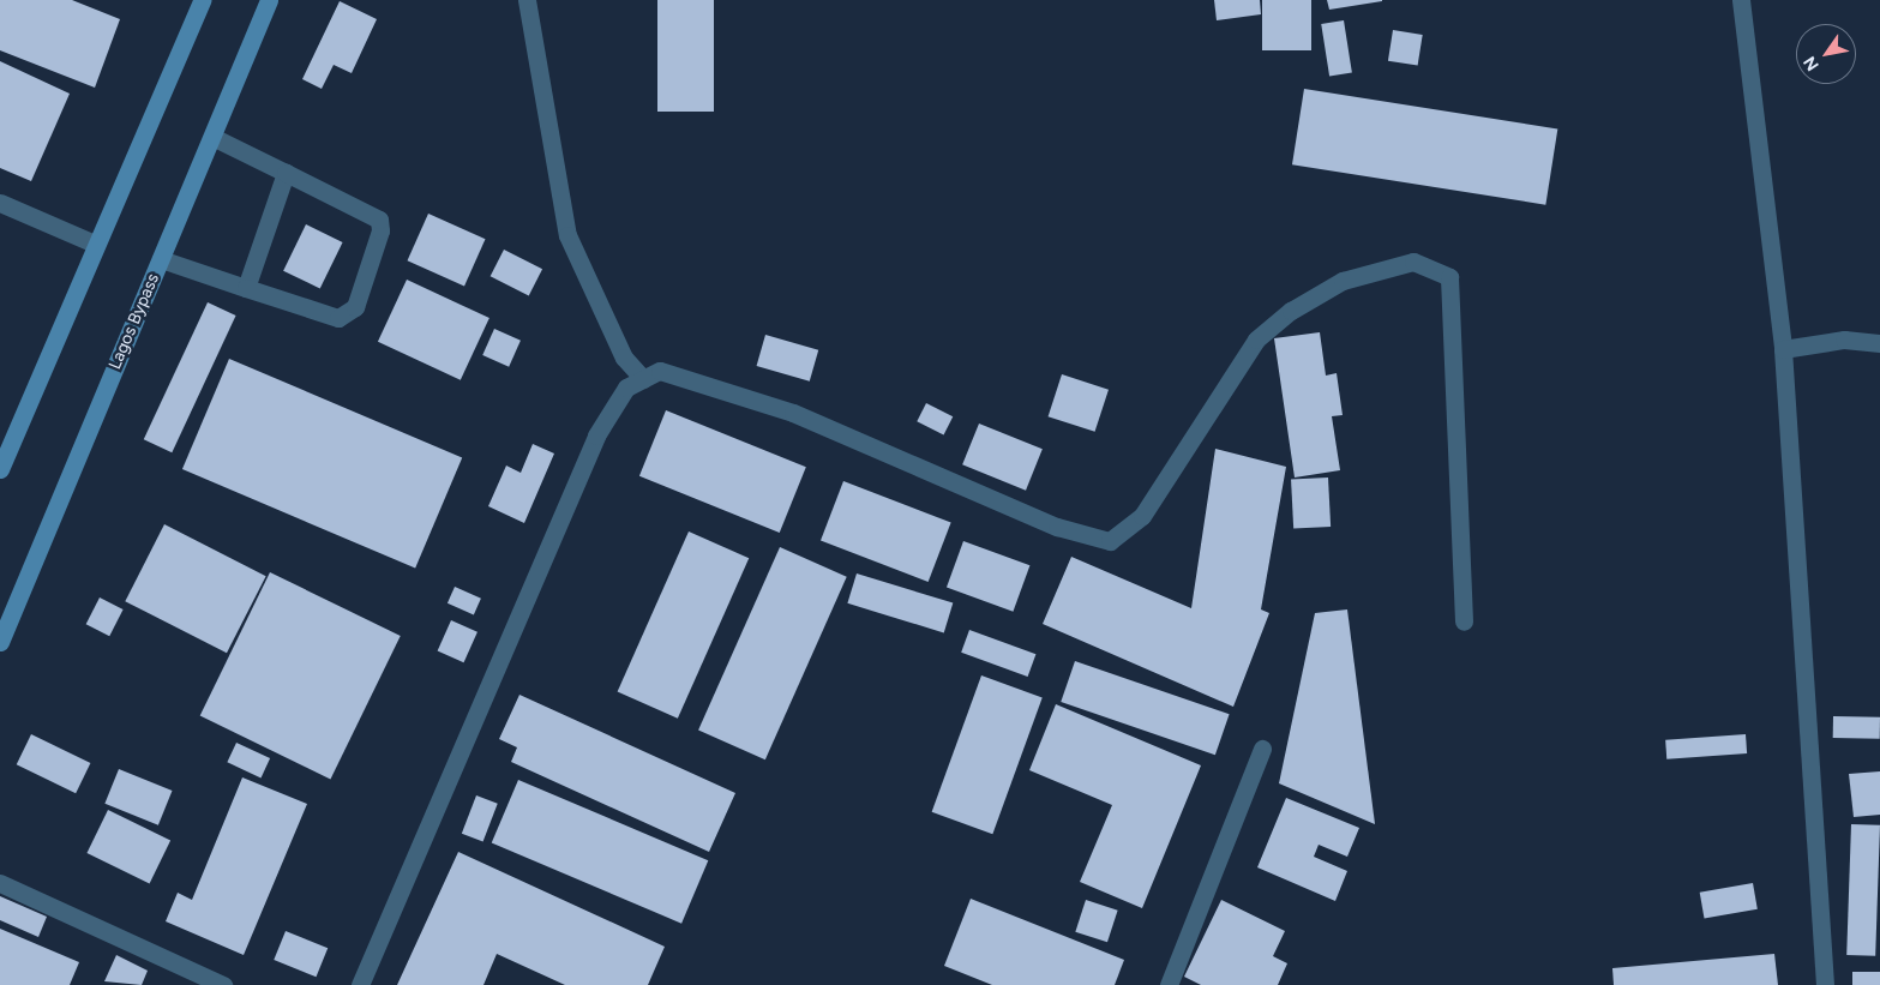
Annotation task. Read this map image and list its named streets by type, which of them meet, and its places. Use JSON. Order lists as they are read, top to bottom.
{
  "streets": {
    "main road": ["Lagos Bypass"]
  },
  "north": "bottom left"
}
